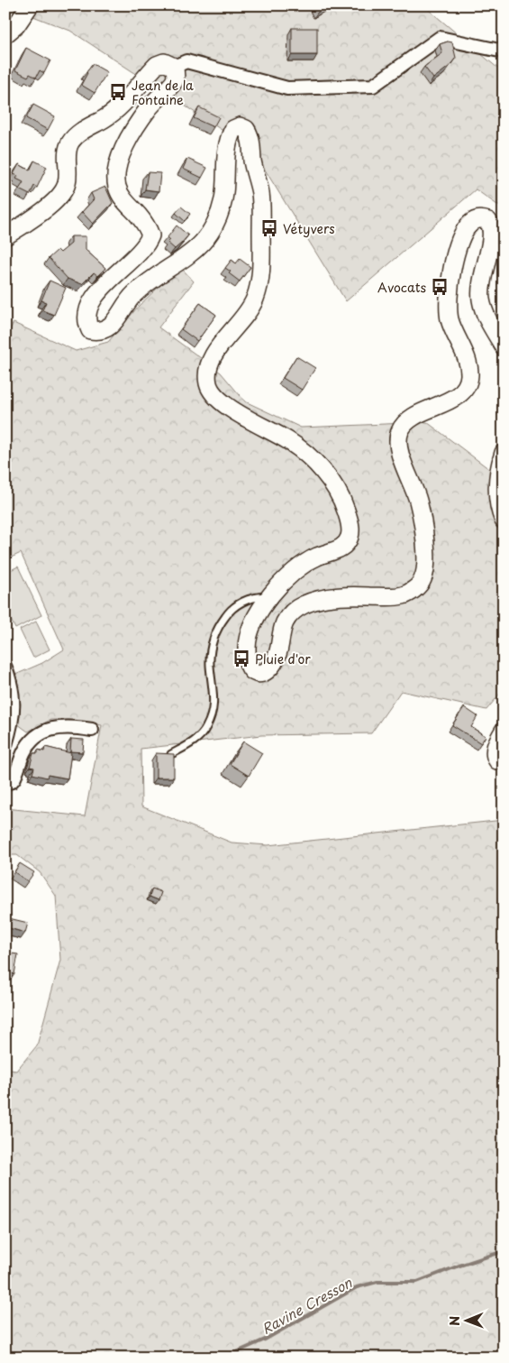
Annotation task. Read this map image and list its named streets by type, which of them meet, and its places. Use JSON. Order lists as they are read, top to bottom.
{
  "water": ["Ravine Cresson"],
  "places": {
    "bus stop": [
      "Jean de la Fontaine",
      "Vétyvers",
      "Avocats",
      "Pluie d'or"
    ]
  },
  "north": "left"
}
